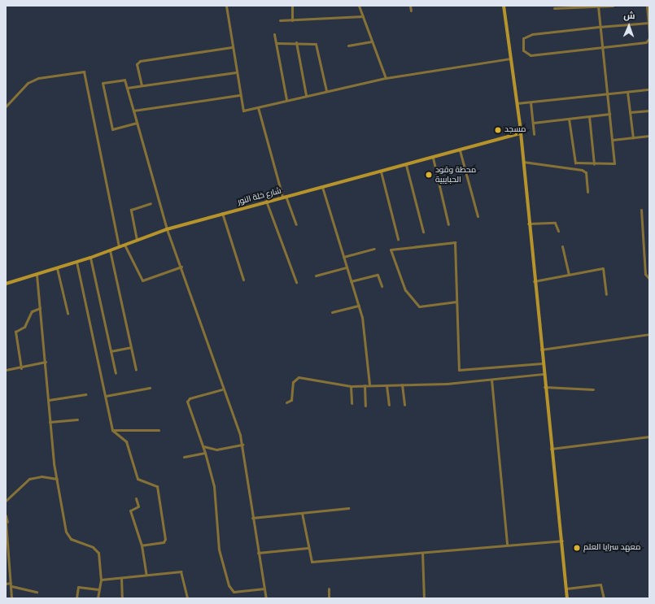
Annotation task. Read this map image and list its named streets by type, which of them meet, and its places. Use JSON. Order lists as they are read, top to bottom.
{
  "streets": {
    "main road": ["شارع خلة النور"]
  },
  "places": ["مسجد", "محطة وقود الحبايبية", "معهد سرايا العلم"],
  "north": "top"
}
